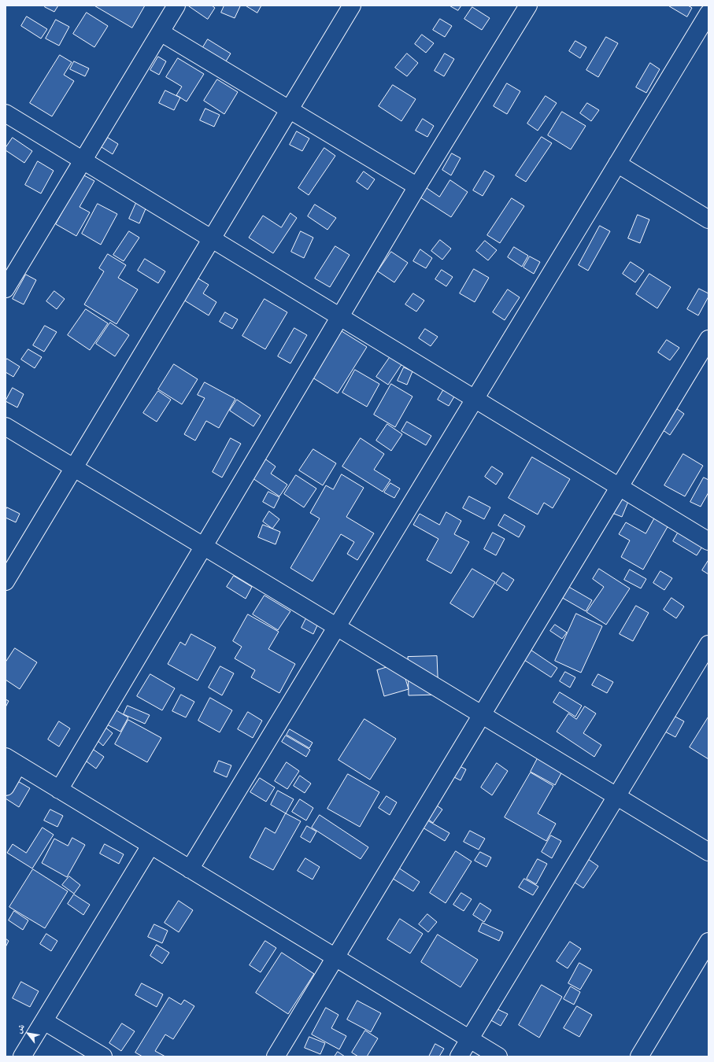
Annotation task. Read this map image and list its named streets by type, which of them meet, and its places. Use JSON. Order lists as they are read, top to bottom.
{
  "north": "top left"
}
